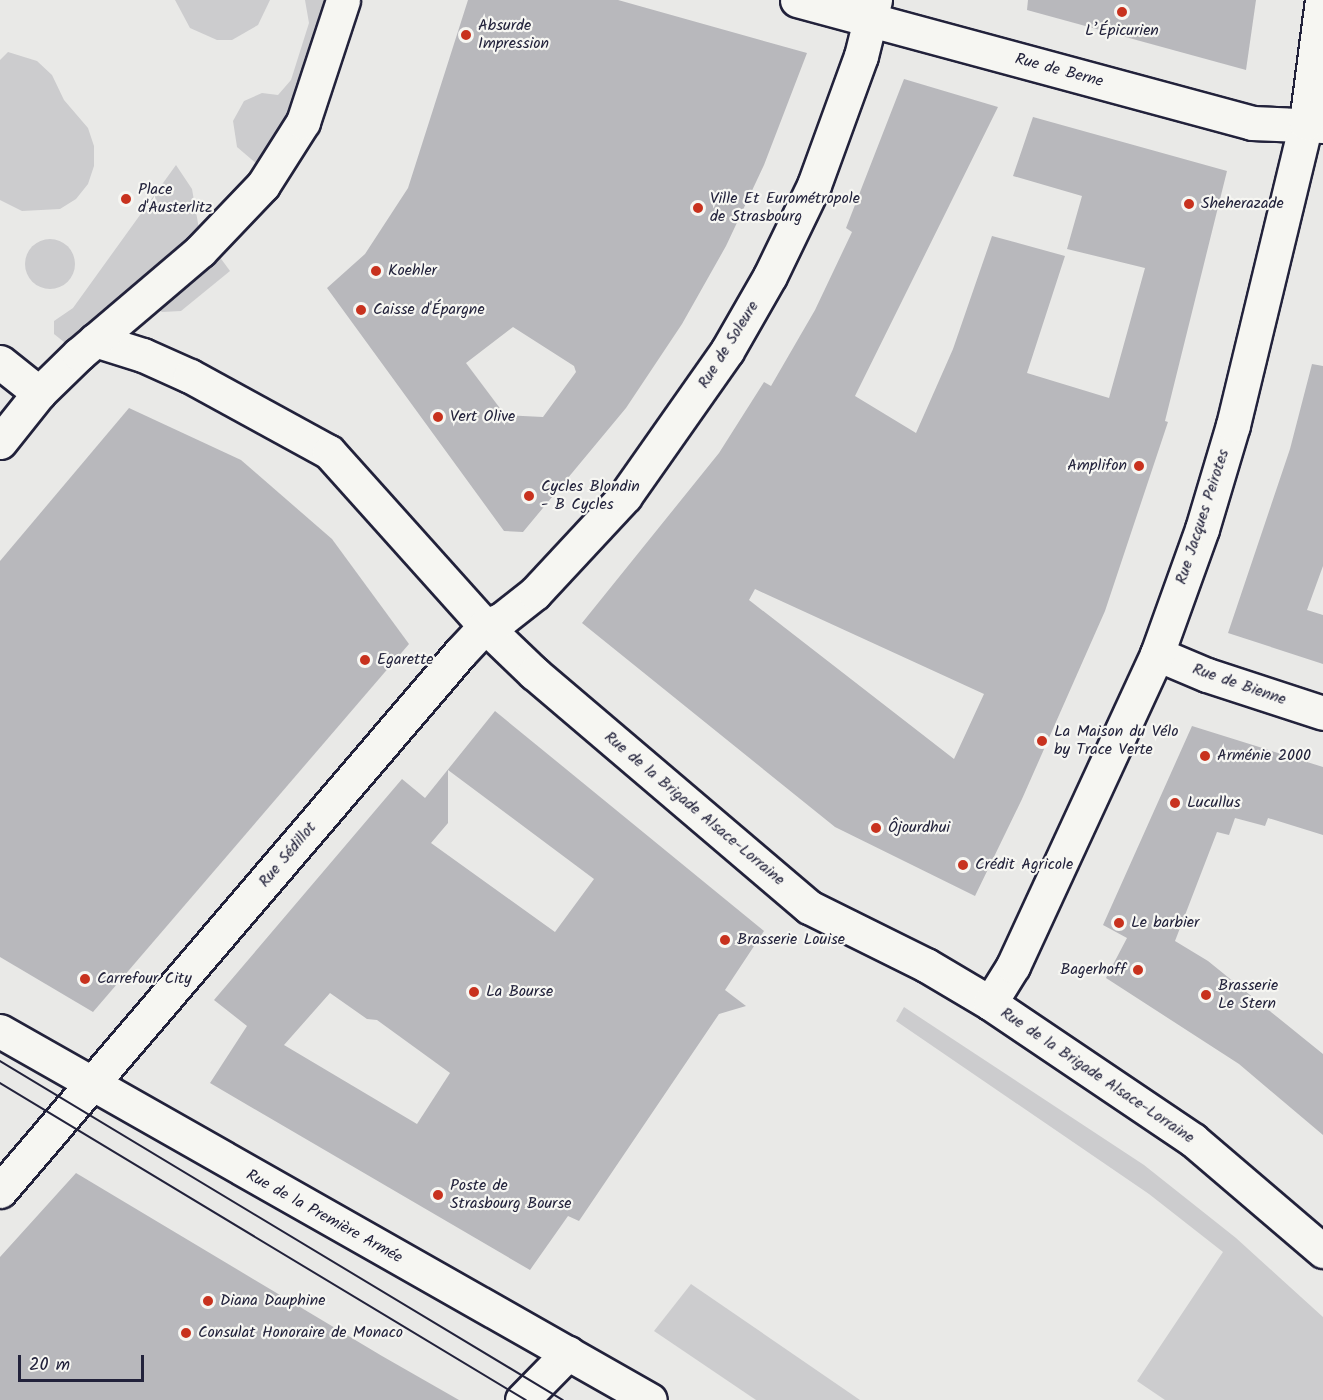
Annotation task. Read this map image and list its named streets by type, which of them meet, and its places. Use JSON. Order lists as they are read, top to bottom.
{
  "streets": {
    "street": [
      "Rue de Berne",
      "Rue de Soleure",
      "Rue Jacques Peirotes",
      "Rue de Bienne",
      "Rue de la Brigade Alsace-Lorraine",
      "Rue Sédillot",
      "Rue de la Première Armée"
    ]
  },
  "crossings": [
    ["Rue de Berne", "Rue de Soleure"],
    ["Rue de Berne", "Rue Jacques Peirotes"],
    ["Rue de Soleure", "Rue de la Brigade Alsace-Lorraine"],
    ["Rue de Soleure", "Rue Sédillot"],
    ["Rue Jacques Peirotes", "Rue de Bienne"],
    ["Rue Jacques Peirotes", "Rue de la Brigade Alsace-Lorraine"],
    ["Rue de la Brigade Alsace-Lorraine", "Rue Sédillot"],
    ["Rue Sédillot", "Rue de la Première Armée"]
  ],
  "places": [
    "L’Épicurien",
    "Absurde Impression",
    "Place d'Austerlitz",
    "Sheherazade",
    "Ville Et Eurométropole de Strasbourg",
    "Koehler",
    "Caisse d'Épargne",
    "Vert Olive",
    "Amplifon",
    "Cycles Blondin - B Cycles",
    "Egarette",
    "La Maison du Vélo by Trace Verte",
    "Arménie 2000",
    "Lucullus",
    "Ôjourdhui",
    "Crédit Agricole",
    "Le barbier",
    "Brasserie Louise",
    "Bagerhoff",
    "Carrefour City",
    "La Bourse",
    "Brasserie Le Stern",
    "Poste de Strasbourg Bourse",
    "Diana Dauphine",
    "Consulat Honoraire de Monaco"
  ],
  "scale_bar": "20 m"
}
